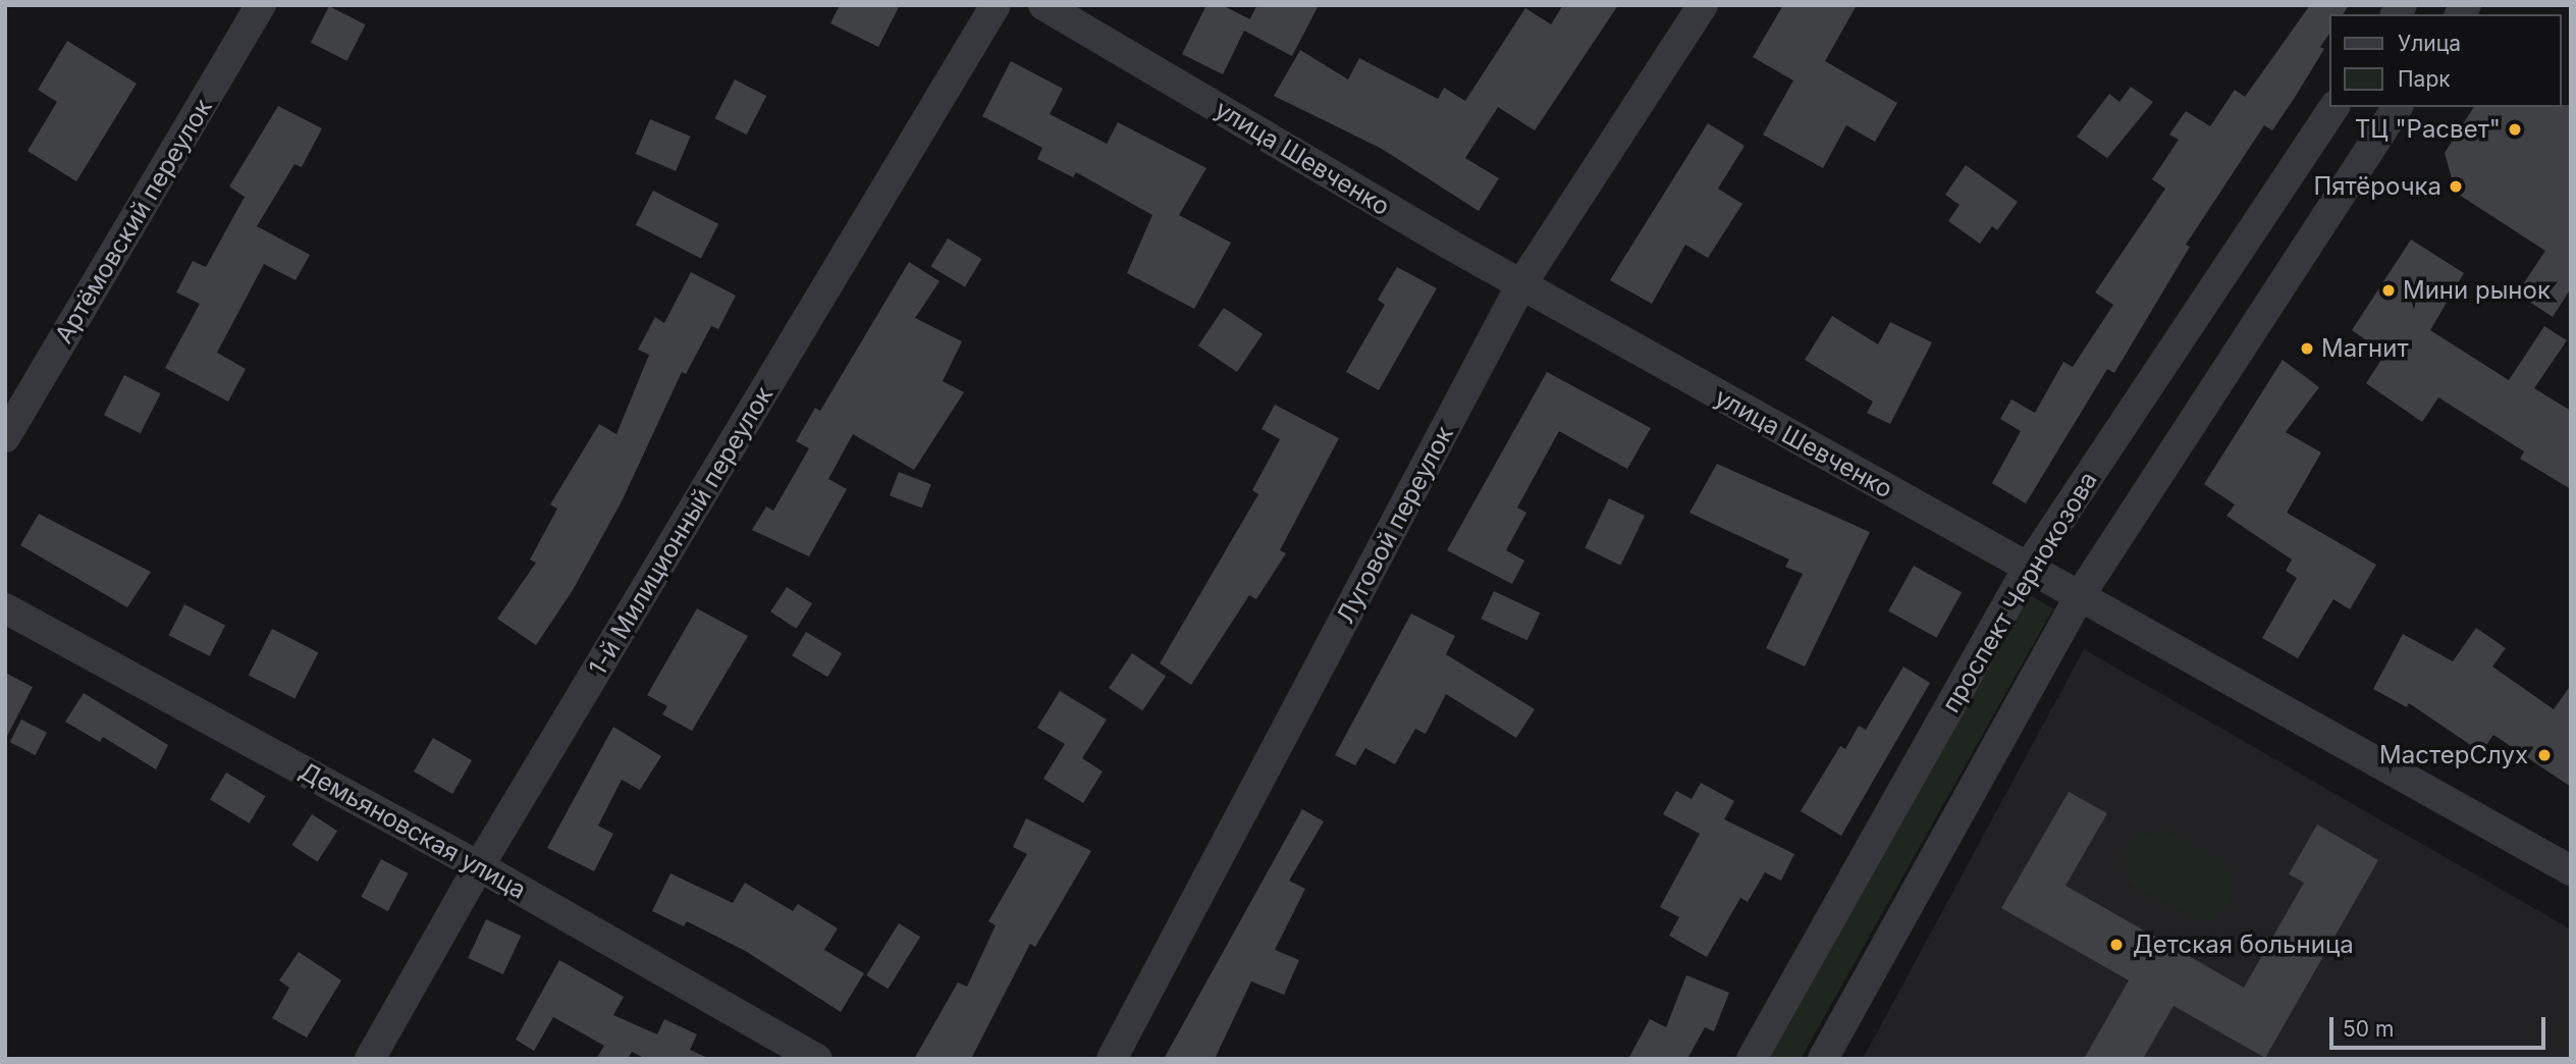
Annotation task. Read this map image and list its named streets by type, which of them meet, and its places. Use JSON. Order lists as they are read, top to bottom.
{
  "streets": {
    "street": [
      "улица Шевченко",
      "Артёмовский переулок",
      "Луговой переулок",
      "1-й Милиционный переулок",
      "проспект Чернокозова",
      "Демьяновская улица"
    ]
  },
  "crossings": [
    ["улица Шевченко", "Луговой переулок"],
    ["улица Шевченко", "проспект Чернокозова"],
    ["1-й Милиционный переулок", "Демьяновская улица"]
  ],
  "places": [
    "ТЦ \"Расвет\"",
    "Пятёрочка",
    "Мини рынок",
    "Магнит",
    "МастерСлух",
    "Детская больница"
  ],
  "legend": ["Улица", "Парк"],
  "scale_bar": "50 m"
}
